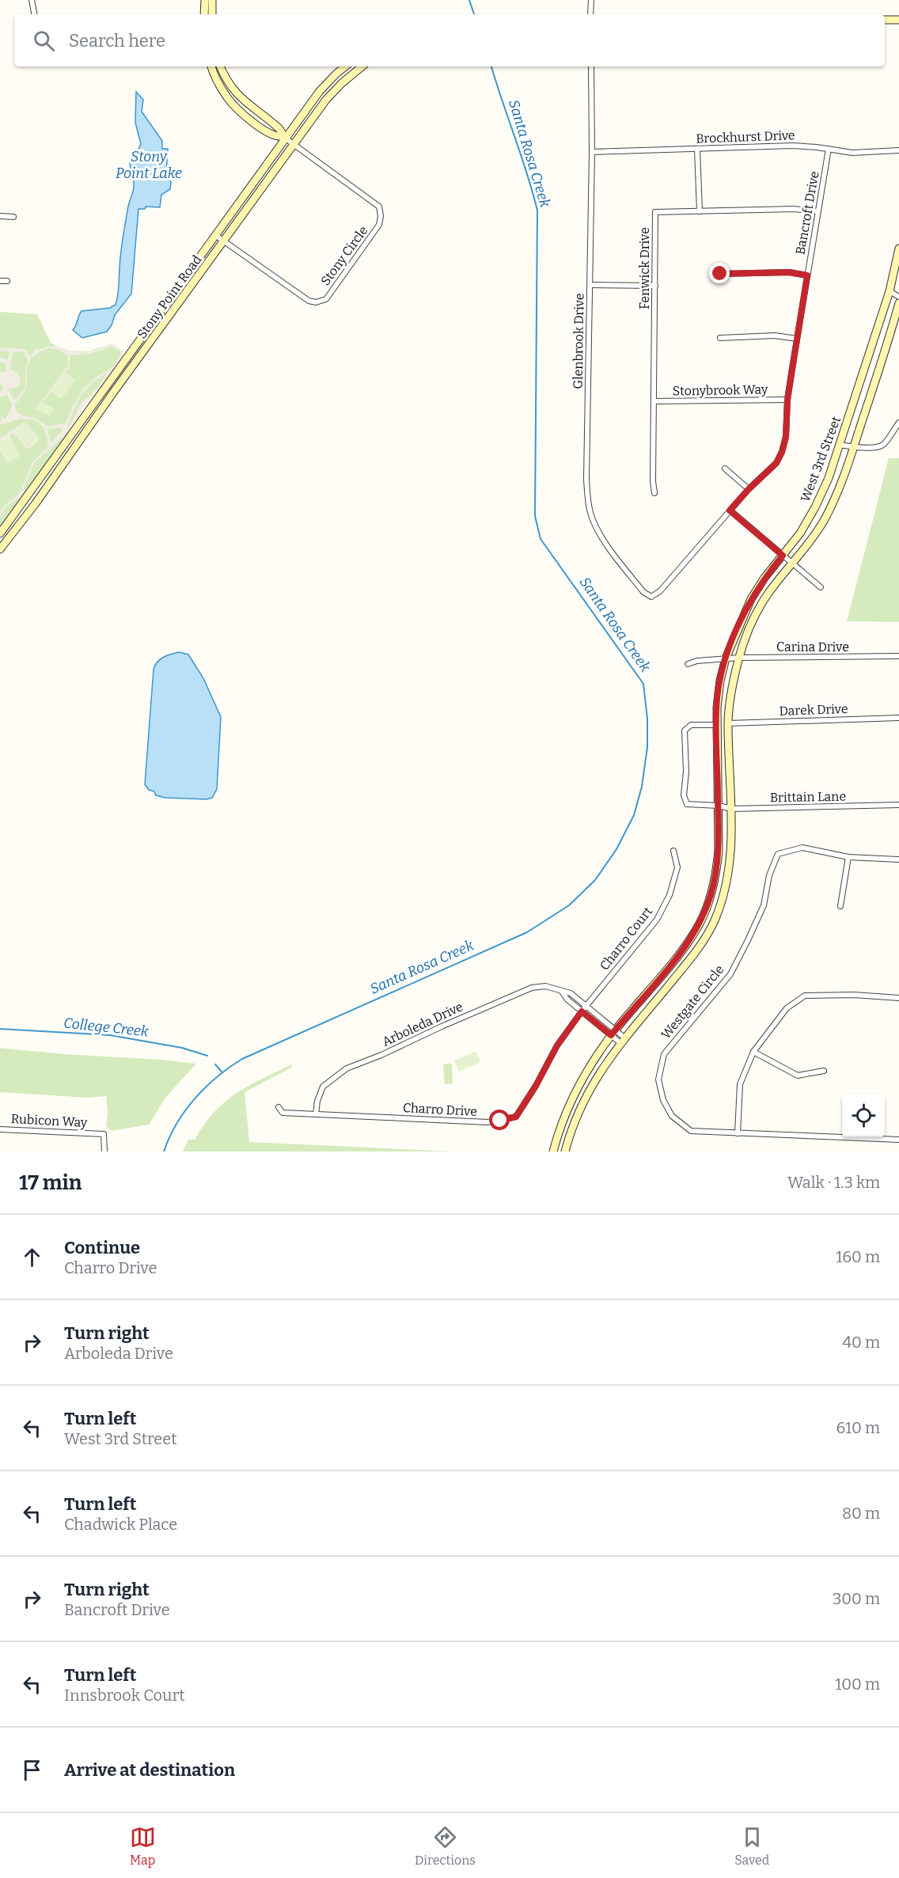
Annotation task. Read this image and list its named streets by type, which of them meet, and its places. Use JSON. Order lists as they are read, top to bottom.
{
  "streets": {
    "main road": ["Stony Point Road", "West 3rd Street"],
    "street": [
      "Brockhurst Drive",
      "Bancroft Drive",
      "Stony Circle",
      "Fenwick Drive",
      "Glenbrook Drive",
      "Stonybrook Way",
      "Carina Drive",
      "Darek Drive",
      "Brittain Lane",
      "Charro Court",
      "Westgate Circle",
      "Arboleda Drive",
      "Charro Drive",
      "Rubicon Way"
    ]
  },
  "crossings": [
    ["Brockhurst Drive", "Bancroft Drive"],
    ["Brockhurst Drive", "Glenbrook Drive"],
    ["Bancroft Drive", "Fenwick Drive"],
    ["Bancroft Drive", "Glenbrook Drive"],
    ["Bancroft Drive", "Stonybrook Way"],
    ["Stony Circle", "Stony Point Road"],
    ["Fenwick Drive", "Stonybrook Way"],
    ["West 3rd Street", "Carina Drive"],
    ["West 3rd Street", "Darek Drive"],
    ["West 3rd Street", "Brittain Lane"],
    ["West 3rd Street", "Arboleda Drive"],
    ["Charro Court", "Arboleda Drive"],
    ["Charro Court", "Charro Drive"],
    ["Arboleda Drive", "Charro Drive"]
  ],
  "water": ["Santa Rosa Creek", "Stony Point Lake", "College Creek"],
  "page": {
    "search": "Search here",
    "heading": ["17 min", "Walk · 1.3 km"],
    "list": [
      ["Continue", "Charro Drive", "160 m"],
      ["Turn right", "Arboleda Drive", "40 m"],
      ["Turn left", "West 3rd Street", "610 m"],
      ["Turn left", "Chadwick Place", "80 m"],
      ["Turn right", "Bancroft Drive", "300 m"],
      ["Turn left", "Innsbrook Court", "100 m"],
      "Arrive at destination"
    ],
    "nav": ["Map", "Directions", "Saved"]
  }
}
